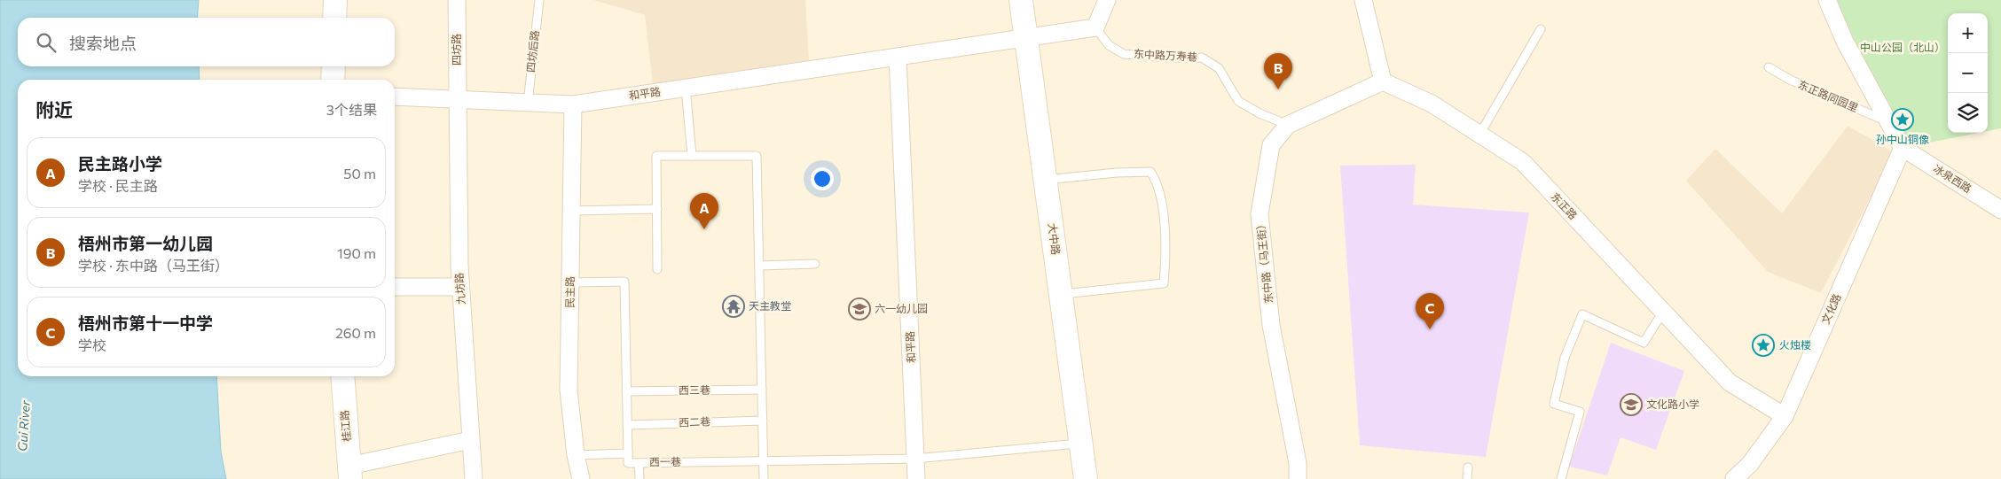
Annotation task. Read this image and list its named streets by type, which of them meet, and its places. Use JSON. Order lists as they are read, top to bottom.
{
  "streets": {
    "street": [
      "四坊路",
      "和平路",
      "冰泉西路",
      "东正路",
      "大中路",
      "东中路（马王街）",
      "九坊路",
      "民主路",
      "文化路",
      "桂江路"
    ],
    "lane": [
      "四坊后路",
      "东中路万寿巷",
      "东正路同园里",
      "西三巷",
      "西二巷",
      "西一巷"
    ]
  },
  "crossings": [
    ["四坊路", "和平路"],
    ["四坊路", "九坊路"],
    ["四坊后路", "和平路"],
    ["东中路万寿巷", "东中路（马王街）"],
    ["和平路", "大中路"],
    ["和平路", "九坊路"],
    ["和平路", "民主路"],
    ["和平路", "西一巷"],
    ["冰泉西路", "文化路"],
    ["东正路", "东中路（马王街）"],
    ["东正路", "文化路"],
    ["大中路", "西一巷"]
  ],
  "water": ["Gui River"],
  "parks": ["中山公园（北山）"],
  "places": {
    "place": ["孙中山铜像", "火烛楼"],
    "temple": ["天主教堂"],
    "school or university": ["六一幼儿园", "文化路小学"]
  },
  "page": {
    "map_buttons": ["+", "−"],
    "search": "搜索地点",
    "pins": ["B", "A", "C"],
    "heading": ["附近", "3个结果"],
    "list": [
      {
        "mark": "A",
        "name": "民主路小学",
        "note": "学校 · 民主路",
        "value": "50 m"
      },
      {
        "mark": "B",
        "name": "梧州市第一幼儿园",
        "note": "学校 · 东中路（马王街）",
        "value": "190 m"
      },
      {
        "mark": "C",
        "name": "梧州市第十一中学",
        "note": "学校",
        "value": "260 m"
      }
    ]
  }
}
